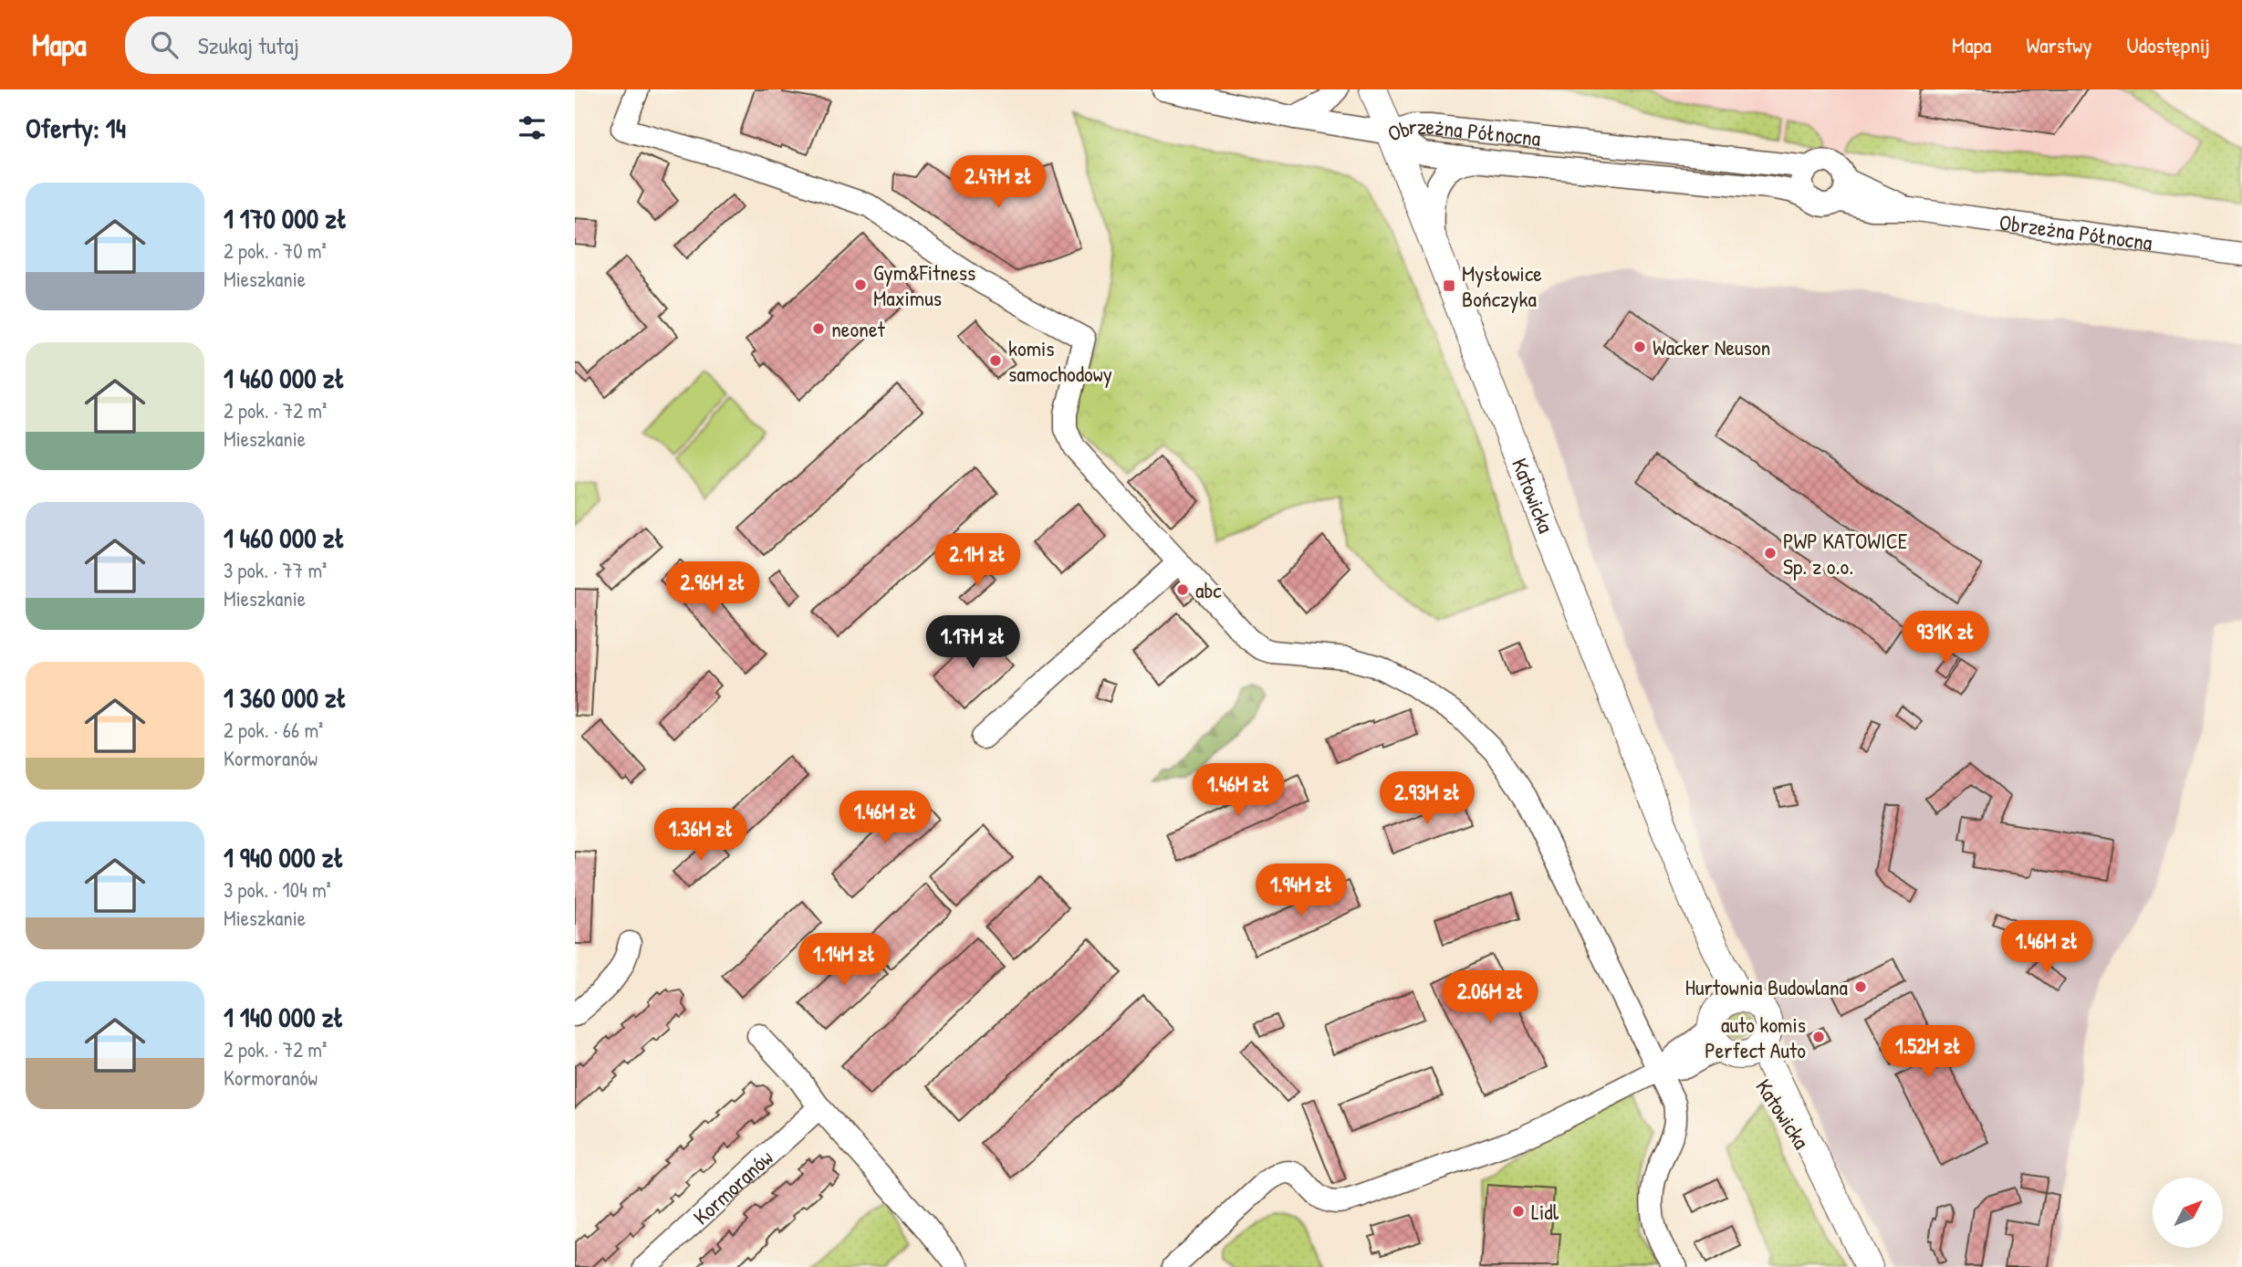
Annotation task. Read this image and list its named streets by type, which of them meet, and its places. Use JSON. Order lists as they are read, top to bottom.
{
  "streets": {
    "main road": ["Katowicka"],
    "street": ["Obrzeżna Północna", "Kormoranów"]
  },
  "crossings": [
    ["Obrzeżna Północna", "Katowicka"]
  ],
  "places": {
    "other": [
      "Gym&Fitness Maximus",
      "neonet",
      "Wacker Neuson",
      "komis samochodowy",
      "PWP KATOWICE Sp. z o.o.",
      "abc",
      "Hurtownia Budowlana",
      "auto komis Perfect Auto",
      "Lidl"
    ],
    "transit": ["Mysłowice Bończyka"]
  },
  "north": "top right",
  "page": {
    "header": "Mapa",
    "search": "Szukaj tutaj",
    "nav": ["Mapa", "Warstwy", "Udostępnij"],
    "heading": "Oferty: 14",
    "price": [
      "2.47M zł",
      "2.1M zł",
      "2.96M zł",
      "931K zł",
      "1.17M zł",
      "1.46M zł",
      "2.93M zł",
      "1.46M zł",
      "1.36M zł",
      "1.94M zł",
      "1.46M zł",
      "1.14M zł",
      "2.06M zł",
      "1.52M zł"
    ],
    "list": [
      {
        "name": "1 170 000 zł",
        "note": "2 pok. · 70 m² · Mieszkanie"
      },
      {
        "name": "1 460 000 zł",
        "note": "2 pok. · 72 m² · Mieszkanie"
      },
      {
        "name": "1 460 000 zł",
        "note": "3 pok. · 77 m² · Mieszkanie"
      },
      {
        "name": "1 360 000 zł",
        "note": "2 pok. · 66 m² · Kormoranów"
      },
      {
        "name": "1 940 000 zł",
        "note": "3 pok. · 104 m² · Mieszkanie"
      },
      {
        "name": "1 140 000 zł",
        "note": "2 pok. · 72 m² · Kormoranów"
      }
    ]
  }
}
